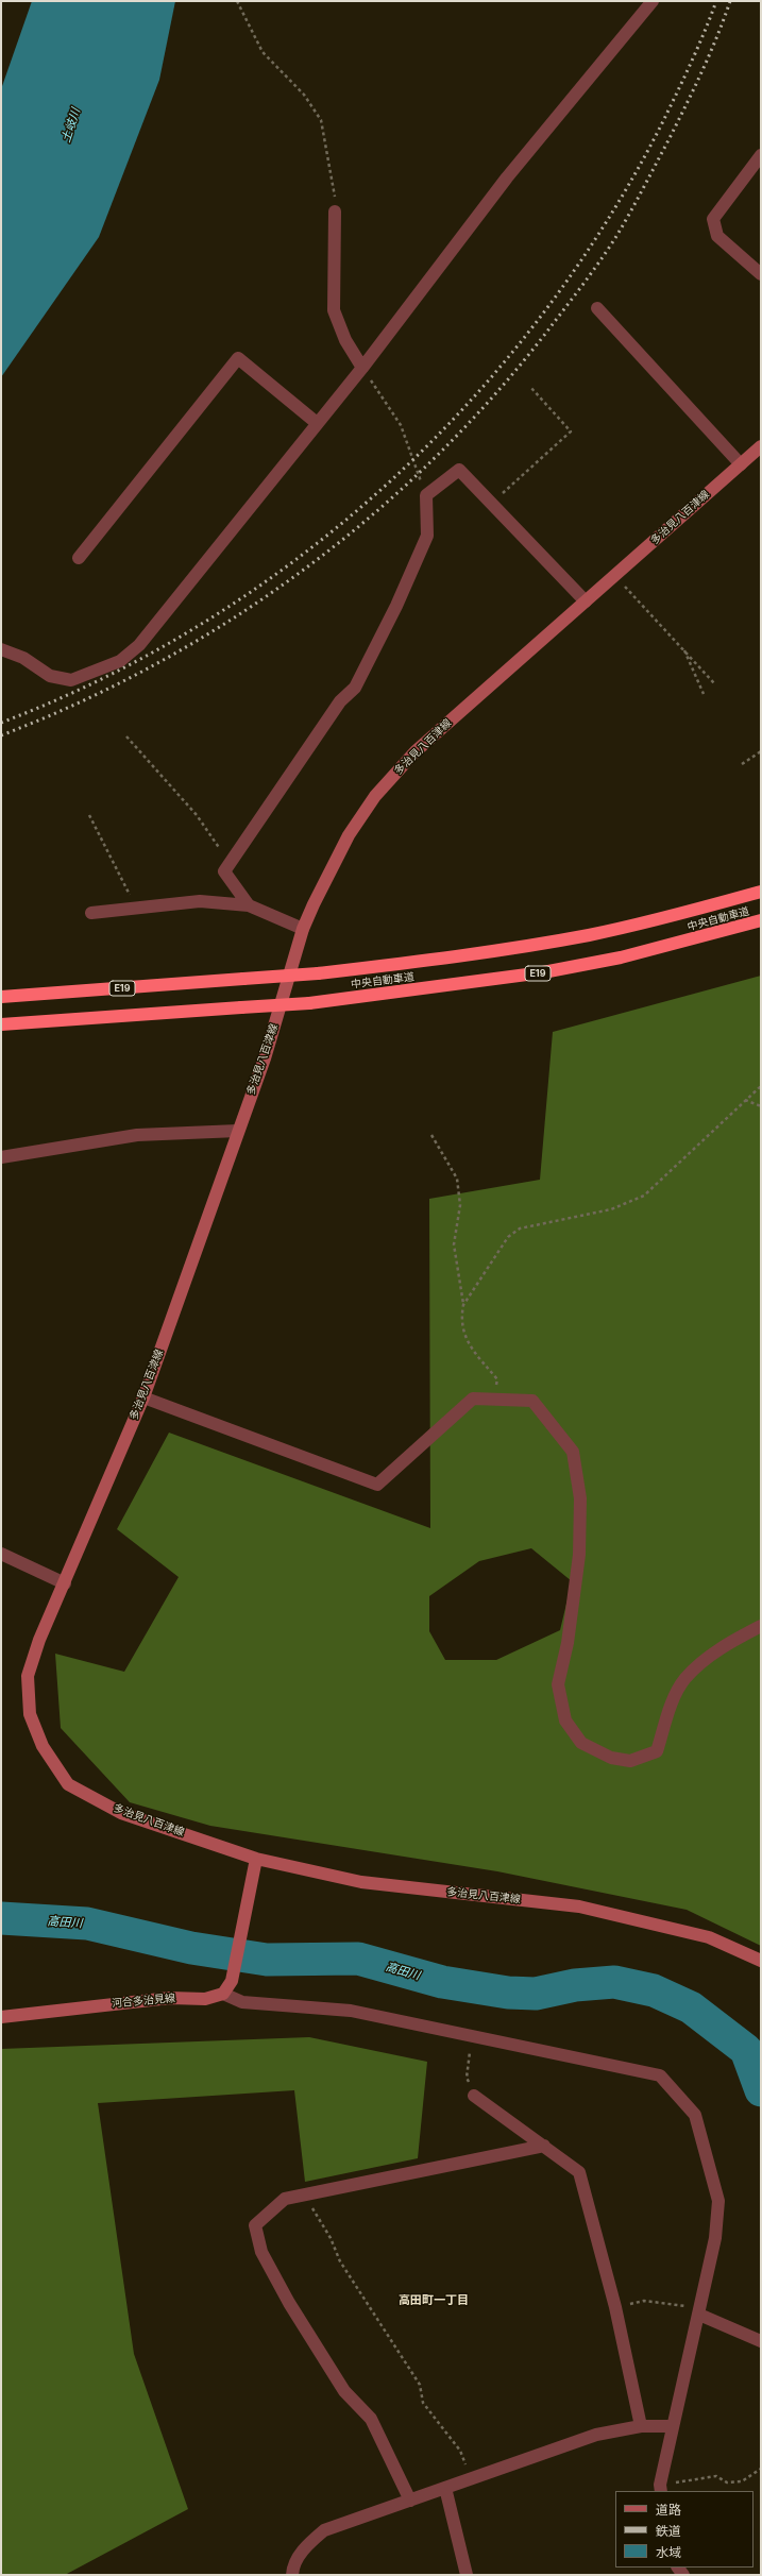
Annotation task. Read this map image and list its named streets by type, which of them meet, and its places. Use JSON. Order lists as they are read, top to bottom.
{
  "streets": {
    "highway": ["中央自動車道", "E19"],
    "main road": ["多治見八百津線", "河合多治見線"]
  },
  "districts": ["高田町一丁目"],
  "water": ["土岐川", "高田川"],
  "legend": ["道路", "鉄道", "水域"]
}
